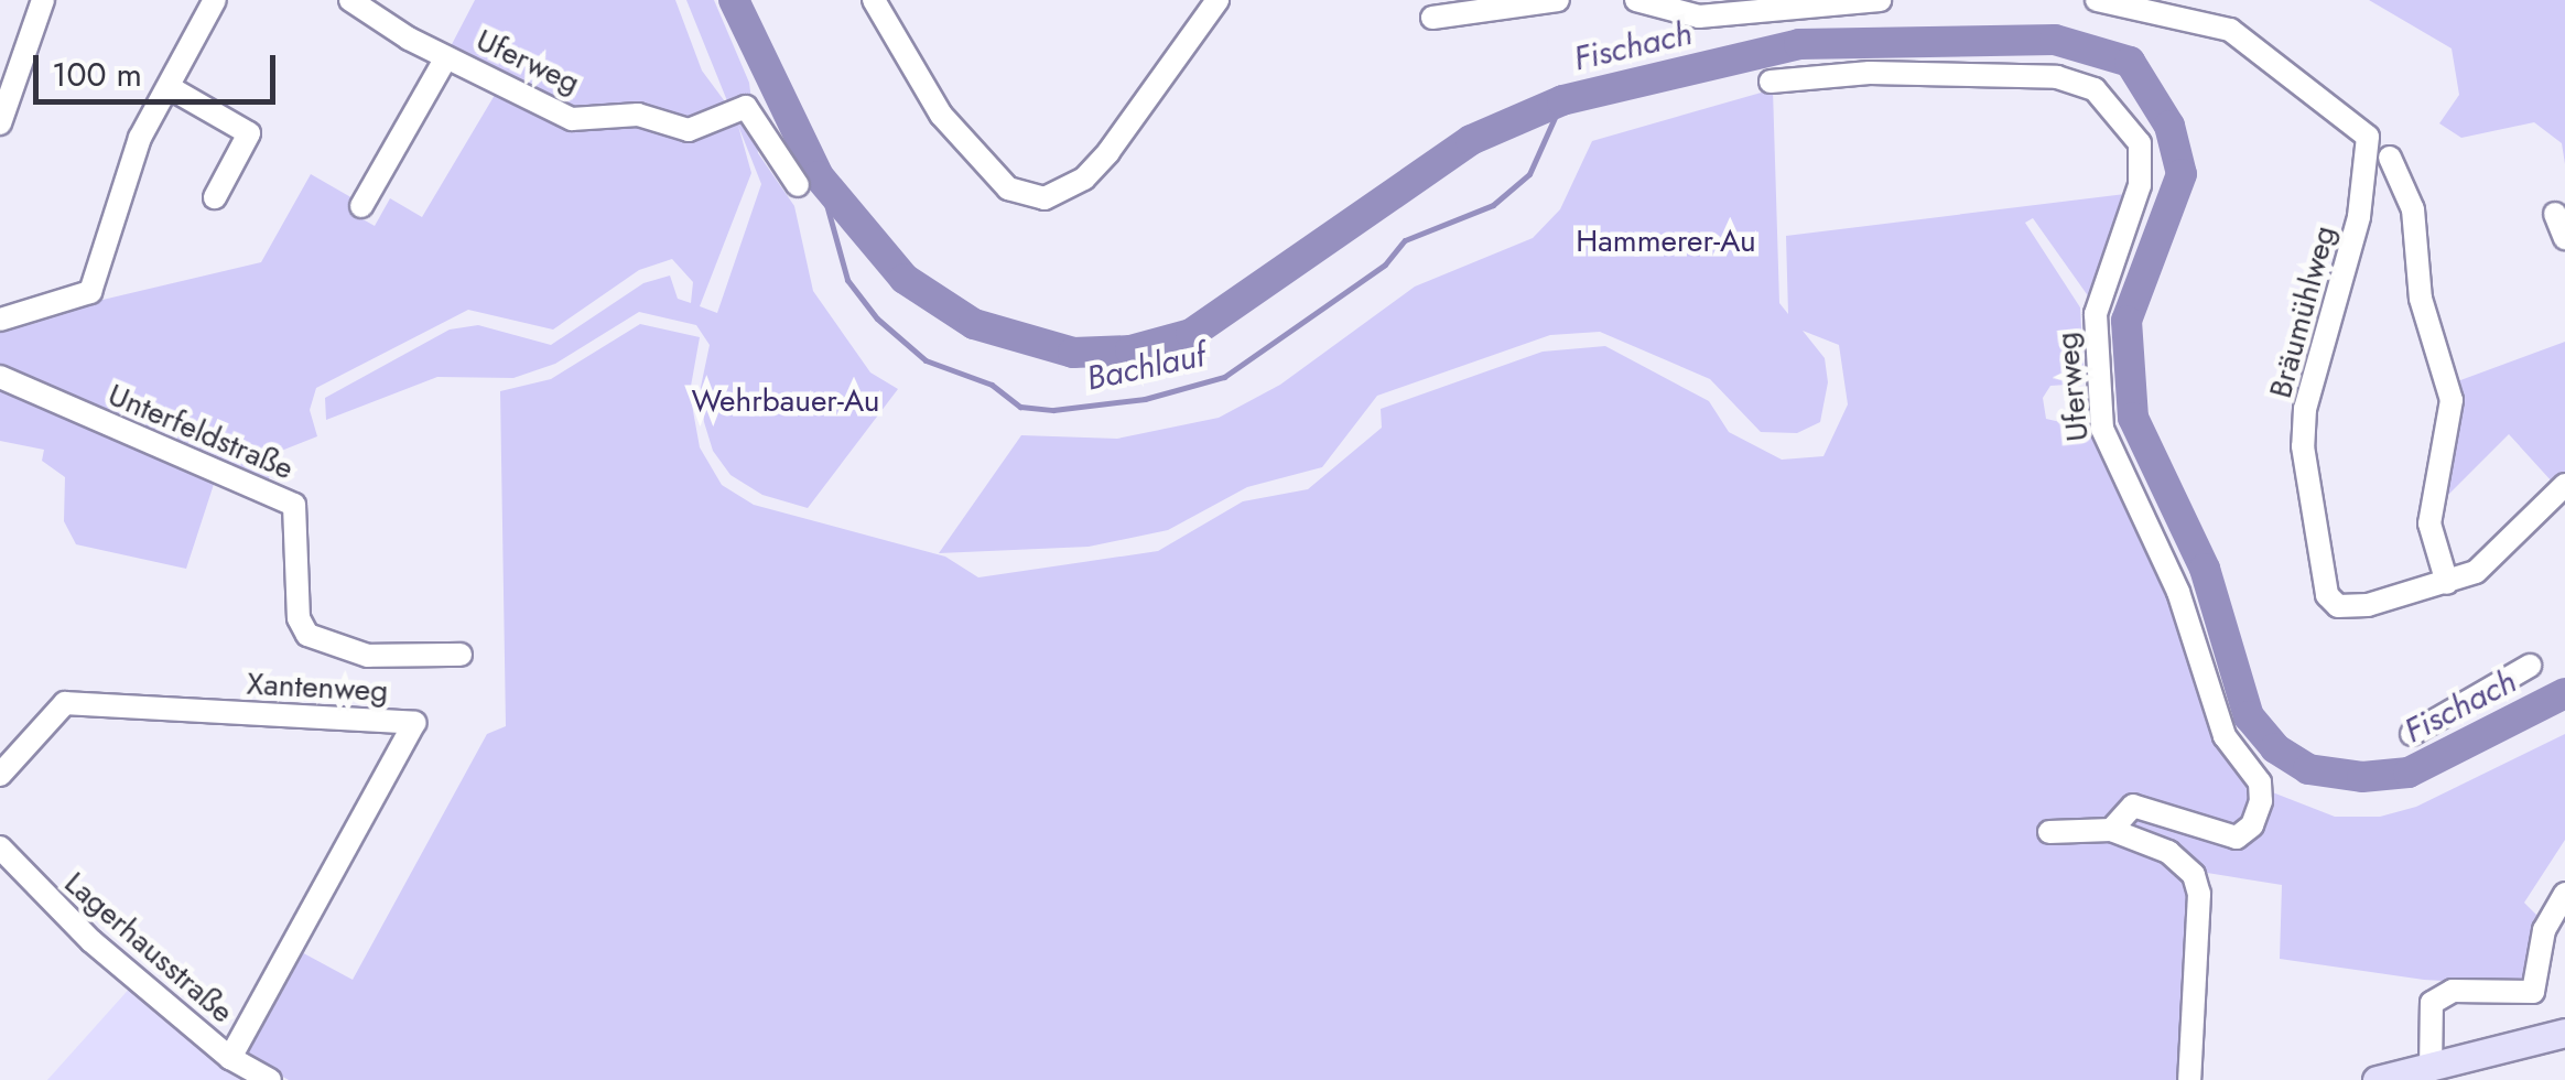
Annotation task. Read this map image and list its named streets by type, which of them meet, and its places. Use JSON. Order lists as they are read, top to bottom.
{
  "streets": {
    "street": [
      "Uferweg",
      "Bräumühlweg",
      "Unterfeldstraße",
      "Xantenweg",
      "Lagerhausstraße"
    ]
  },
  "crossings": [
    ["Xantenweg", "Lagerhausstraße"]
  ],
  "water": ["Fischach", "Bachlauf"],
  "parks": ["Hammerer-Au", "Wehrbauer-Au"],
  "scale_bar": "100 m"
}
